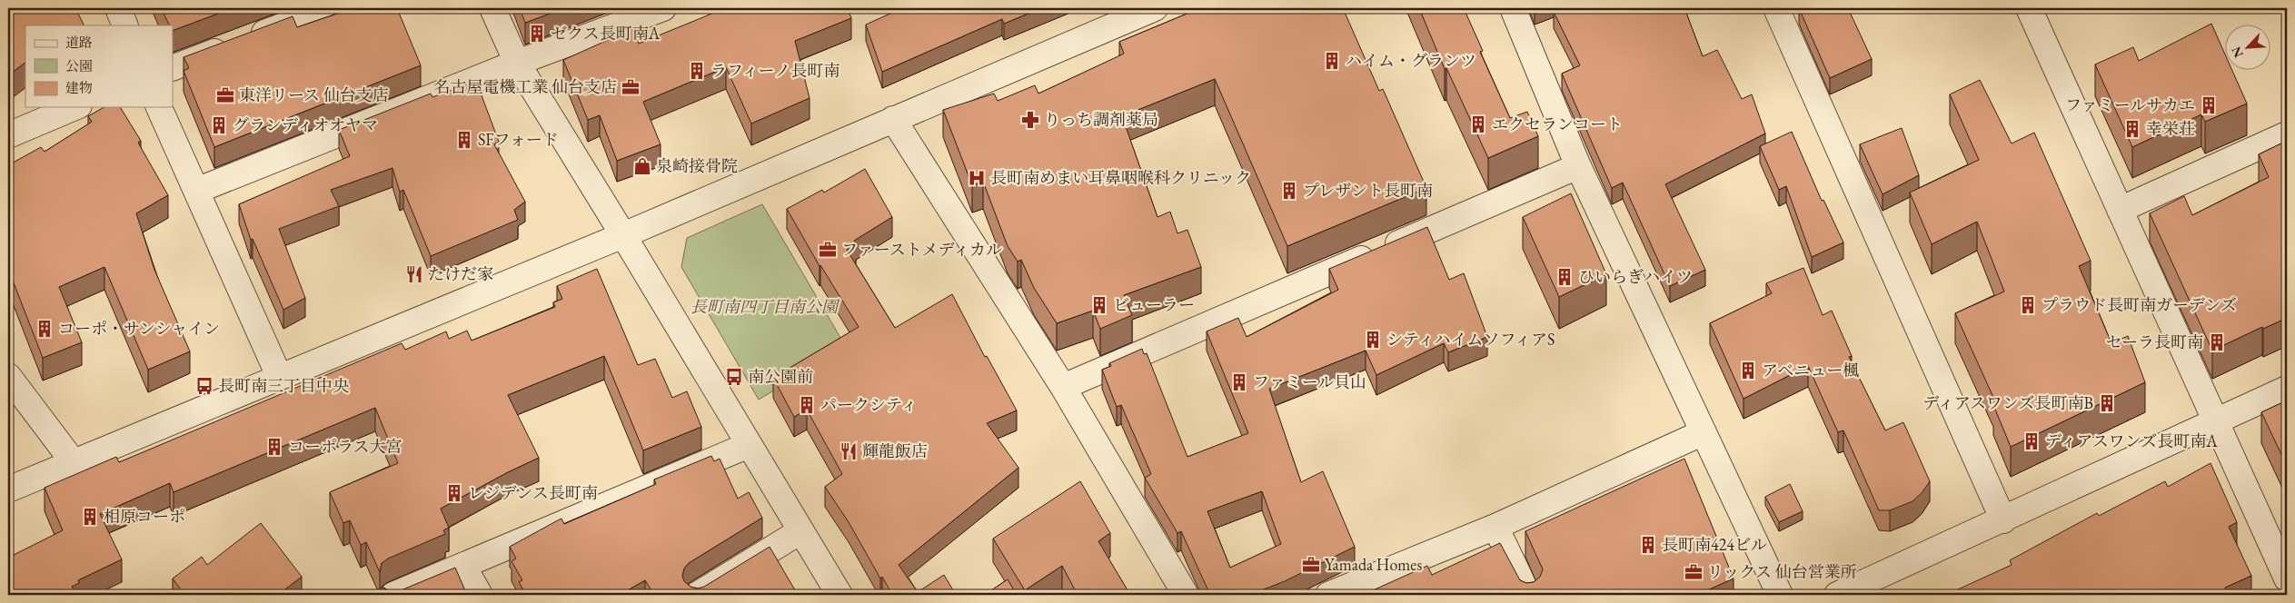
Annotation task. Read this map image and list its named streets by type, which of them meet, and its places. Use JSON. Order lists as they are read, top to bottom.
{
  "parks": ["長町南四丁目南公園"],
  "places": {
    "building": [
      "ゼクス長町南A",
      "ハイム・グランツ",
      "ラフィーノ長町南",
      "ファミールサカエ",
      "エクセランコート",
      "グランディオオヤマ",
      "幸栄荘",
      "SFフォード",
      "プレザント長町南",
      "ひいらぎハイツ",
      "ビューラー",
      "プラウド長町南ガーデンズ",
      "コーポ・サンシャイン",
      "シティハイムソフィアS",
      "セーラ長町南",
      "アベニュー楓",
      "ファミール貝山",
      "ディアスワンズ長町南B",
      "パークシティ",
      "ディアスワンズ長町南A",
      "コーポラス大宮",
      "レジデンス長町南",
      "相原コーポ",
      "長町南424ビル"
    ],
    "office": [
      "名古屋電機工業 仙台支店",
      "東洋リース 仙台支店",
      "ファーストメディカル",
      "Yamada Homes",
      "リックス 仙台営業所"
    ],
    "pharmacy": ["りっち調剤薬局"],
    "shop": ["泉崎接骨院"],
    "hospital": ["長町南めまい耳鼻咽喉科クリニック"],
    "restaurant": ["たけだ家", "輝龍飯店"],
    "bus stop": ["南公園前", "長町南三丁目中央"]
  },
  "legend": ["道路", "公園", "建物"],
  "north": "bottom left"
}
